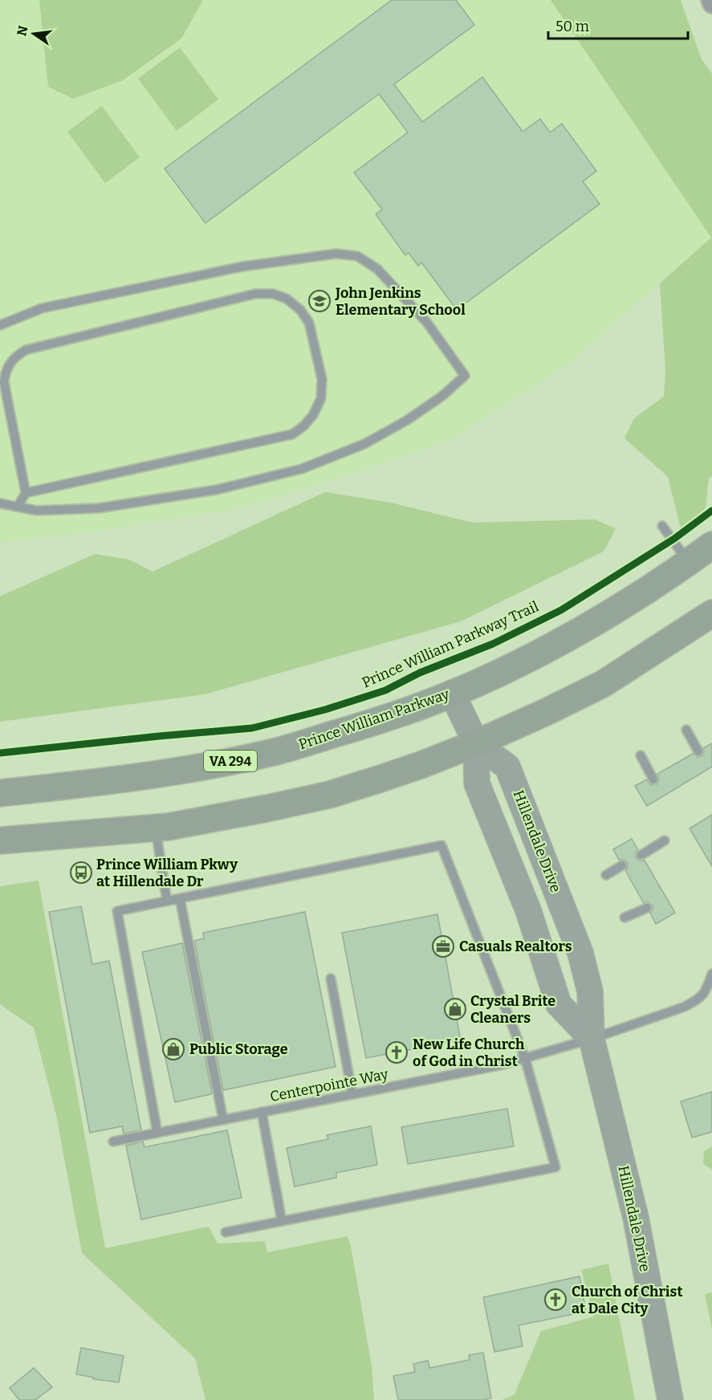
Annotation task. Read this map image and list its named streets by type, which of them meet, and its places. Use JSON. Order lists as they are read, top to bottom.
{
  "streets": {
    "highway": ["Prince William Parkway", "VA 294"],
    "main road": ["Hillendale Drive"],
    "lane": ["Centerpointe Way"],
    "cycle path": ["Prince William Parkway Trail"]
  },
  "crossings": [
    ["Prince William Parkway", "Hillendale Drive"],
    ["Hillendale Drive", "Centerpointe Way"]
  ],
  "places": {
    "school or university": ["John Jenkins Elementary School"],
    "bus stop": ["Prince William Pkwy at Hillendale Dr"],
    "office": ["Casuals Realtors"],
    "shop": ["Crystal Brite Cleaners", "Public Storage"],
    "church": ["New Life Church of God in Christ", "Church of Christ at Dale City"]
  },
  "scale_bar": "50 m",
  "north": "left"
}
